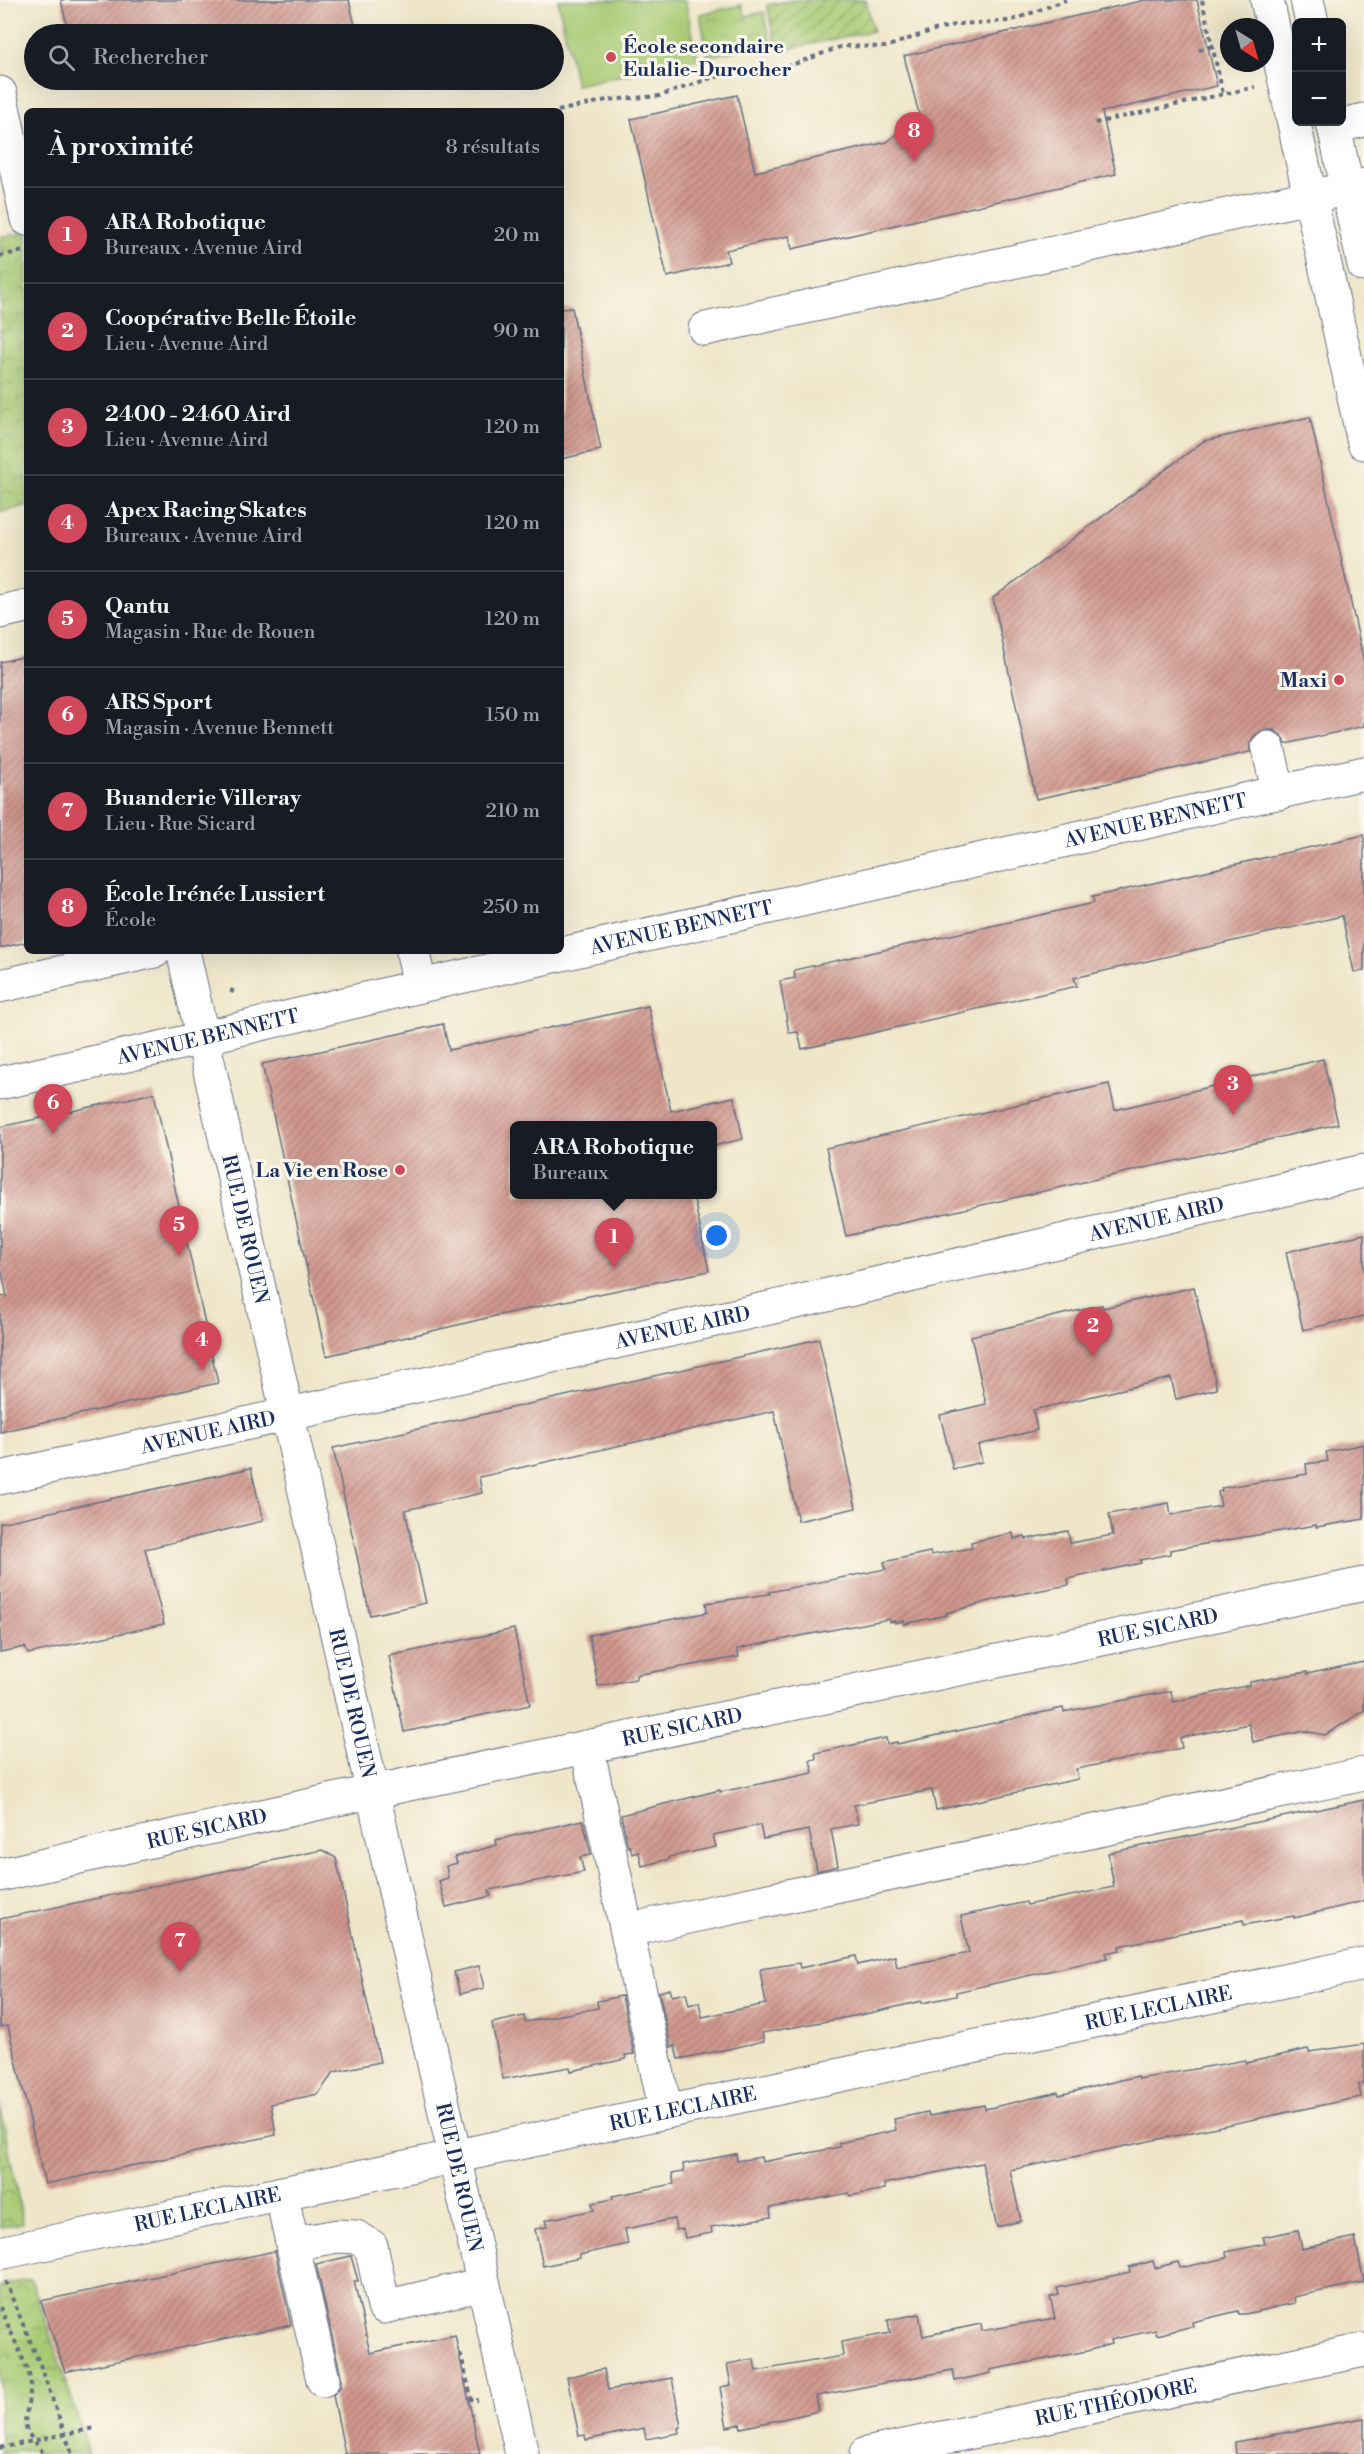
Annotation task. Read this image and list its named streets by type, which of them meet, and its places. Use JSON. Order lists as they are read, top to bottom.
{
  "streets": {
    "street": [
      "AVENUE BENNETT",
      "AVENUE AIRD",
      "RUE DE ROUEN",
      "RUE SICARD",
      "RUE LECLAIRE",
      "RUE THÉODORE"
    ]
  },
  "crossings": [
    ["AVENUE BENNETT", "RUE DE ROUEN"],
    ["AVENUE AIRD", "RUE DE ROUEN"],
    ["RUE DE ROUEN", "RUE SICARD"],
    ["RUE DE ROUEN", "RUE LECLAIRE"]
  ],
  "places": ["École secondaire Eulalie-Durocher", "Maxi", "La Vie en Rose"],
  "north": "bottom right",
  "page": {
    "map_buttons": ["+", "−"],
    "search": "Rechercher",
    "heading": ["À proximité", "8 résultats"],
    "pins": [
      "8",
      "3",
      "6",
      "5",
      "1",
      "2",
      "4",
      "7"
    ],
    "list": [
      {
        "mark": "1",
        "name": "ARA Robotique",
        "note": "Bureaux · Avenue Aird",
        "value": "20 m"
      },
      {
        "mark": "2",
        "name": "Coopérative Belle Étoile",
        "note": "Lieu · Avenue Aird",
        "value": "90 m"
      },
      {
        "mark": "3",
        "name": "2400 - 2460 Aird",
        "note": "Lieu · Avenue Aird",
        "value": "120 m"
      },
      {
        "mark": "4",
        "name": "Apex Racing Skates",
        "note": "Bureaux · Avenue Aird",
        "value": "120 m"
      },
      {
        "mark": "5",
        "name": "Qantu",
        "note": "Magasin · Rue de Rouen",
        "value": "120 m"
      },
      {
        "mark": "6",
        "name": "ARS Sport",
        "note": "Magasin · Avenue Bennett",
        "value": "150 m"
      },
      {
        "mark": "7",
        "name": "Buanderie Villeray",
        "note": "Lieu · Rue Sicard",
        "value": "210 m"
      },
      {
        "mark": "8",
        "name": "École Irénée Lussiert",
        "note": "École",
        "value": "250 m"
      }
    ],
    "popup": ["ARA Robotique", "Bureaux"]
  }
}
